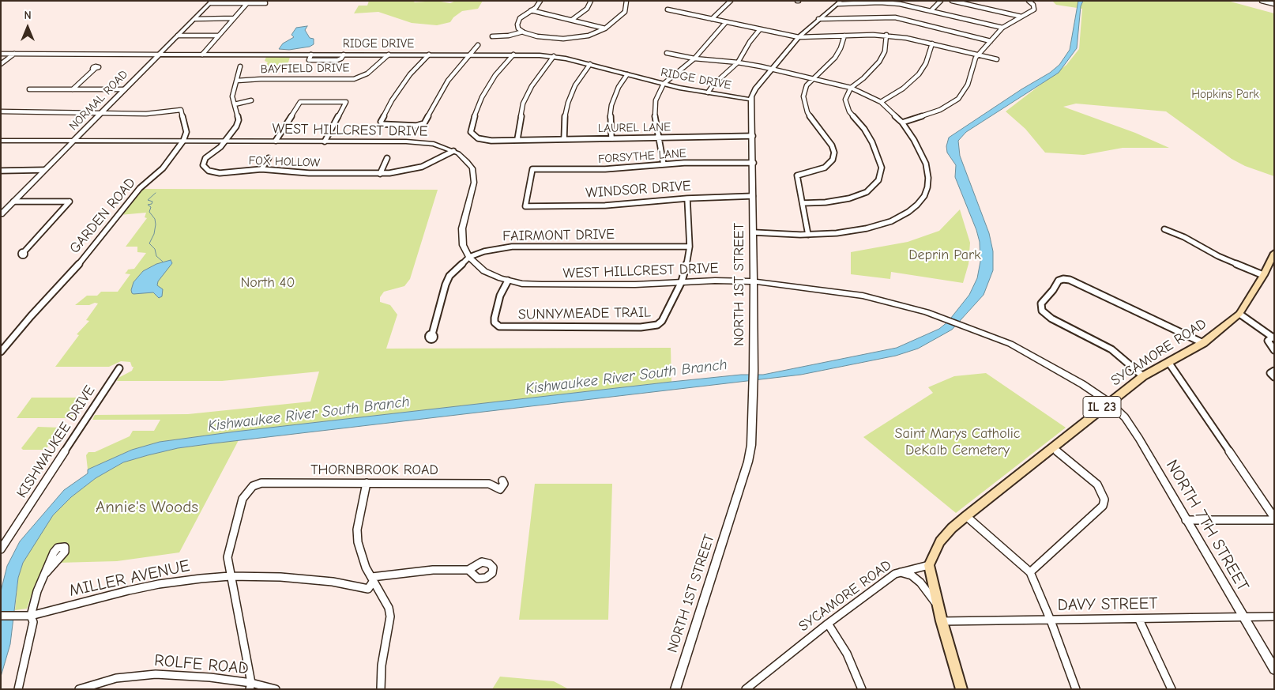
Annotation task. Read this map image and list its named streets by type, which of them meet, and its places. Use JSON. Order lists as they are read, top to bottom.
{
  "streets": {
    "main road": ["SYCAMORE ROAD", "IL 23"],
    "street": [
      "RIDGE DRIVE",
      "BAYFIELD DRIVE",
      "NORMAL ROAD",
      "LAUREL LANE",
      "WEST HILLCREST DRIVE",
      "FORSYTHE LANE",
      "FOX HOLLOW",
      "WINDSOR DRIVE",
      "GARDEN ROAD",
      "FAIRMONT DRIVE",
      "NORTH 1ST STREET",
      "SUNNYMEADE TRAIL",
      "KISHWAUKEE DRIVE",
      "THORNBROOK ROAD",
      "NORTH 7TH STREET",
      "MILLER AVENUE",
      "DAVY STREET",
      "ROLFE ROAD"
    ]
  },
  "crossings": [
    ["RIDGE DRIVE", "BAYFIELD DRIVE"],
    ["RIDGE DRIVE", "NORMAL ROAD"],
    ["RIDGE DRIVE", "LAUREL LANE"],
    ["RIDGE DRIVE", "NORTH 1ST STREET"],
    ["BAYFIELD DRIVE", "FOX HOLLOW"],
    ["NORMAL ROAD", "WEST HILLCREST DRIVE"],
    ["LAUREL LANE", "NORTH 1ST STREET"],
    ["WEST HILLCREST DRIVE", "FOX HOLLOW"],
    ["WEST HILLCREST DRIVE", "GARDEN ROAD"],
    ["WEST HILLCREST DRIVE", "FAIRMONT DRIVE"],
    ["WEST HILLCREST DRIVE", "NORTH 1ST STREET"],
    ["WEST HILLCREST DRIVE", "SUNNYMEADE TRAIL"],
    ["WEST HILLCREST DRIVE", "SYCAMORE ROAD"],
    ["WEST HILLCREST DRIVE", "NORTH 7TH STREET"],
    ["FORSYTHE LANE", "WINDSOR DRIVE"],
    ["FORSYTHE LANE", "NORTH 1ST STREET"],
    ["WINDSOR DRIVE", "NORTH 1ST STREET"],
    ["WINDSOR DRIVE", "SUNNYMEADE TRAIL"],
    ["FAIRMONT DRIVE", "SUNNYMEADE TRAIL"],
    ["SYCAMORE ROAD", "NORTH 7TH STREET"],
    ["THORNBROOK ROAD", "MILLER AVENUE"],
    ["NORTH 7TH STREET", "DAVY STREET"]
  ],
  "water": ["Kishwaukee River South Branch"],
  "parks": [
    "Hopkins Park",
    "Deprin Park",
    "North 40",
    "Saint Marys Catholic DeKalb Cemetery",
    "Annie's Woods"
  ],
  "north": "top"
}
